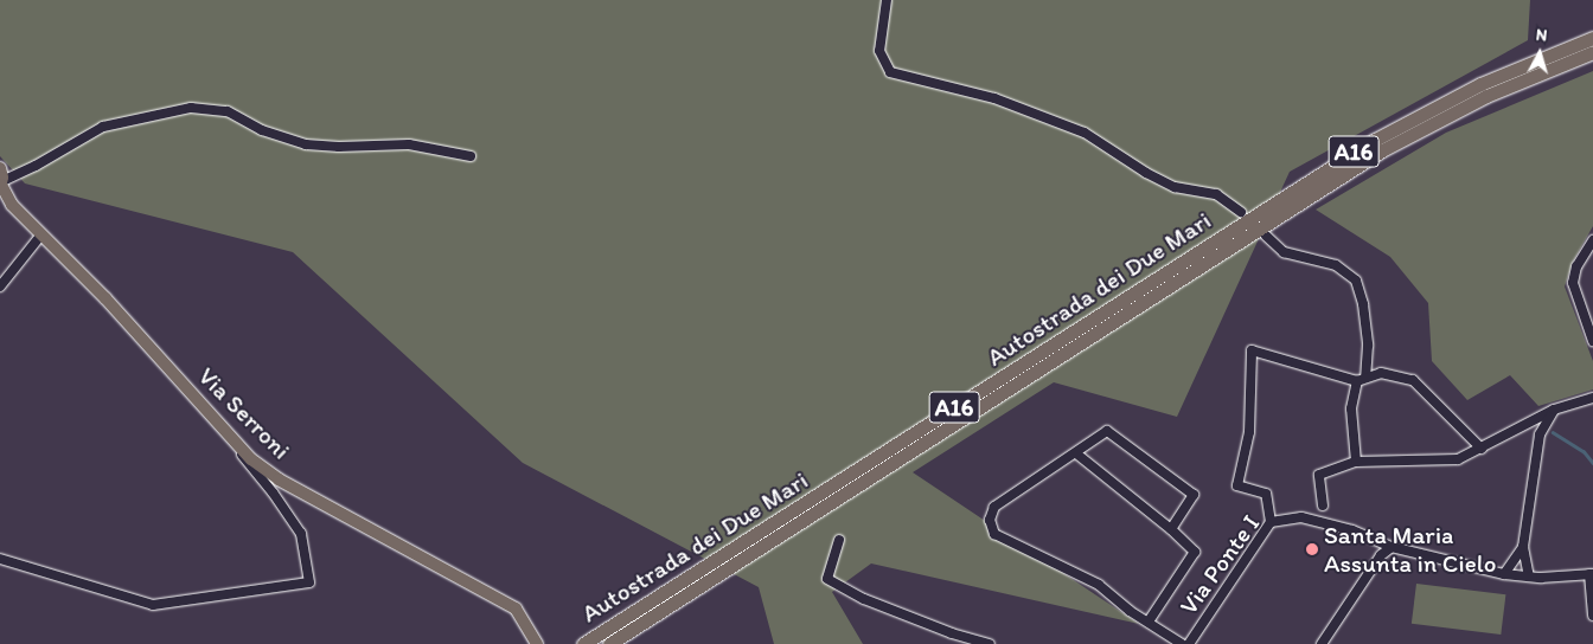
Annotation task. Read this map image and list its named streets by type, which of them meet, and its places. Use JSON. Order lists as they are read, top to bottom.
{
  "streets": {
    "highway": ["A16", "Autostrada dei Due Mari"],
    "main road": ["Via Serroni"],
    "street": ["Via Ponte I"]
  },
  "places": ["Santa Maria Assunta in Cielo"],
  "north": "top"
}
